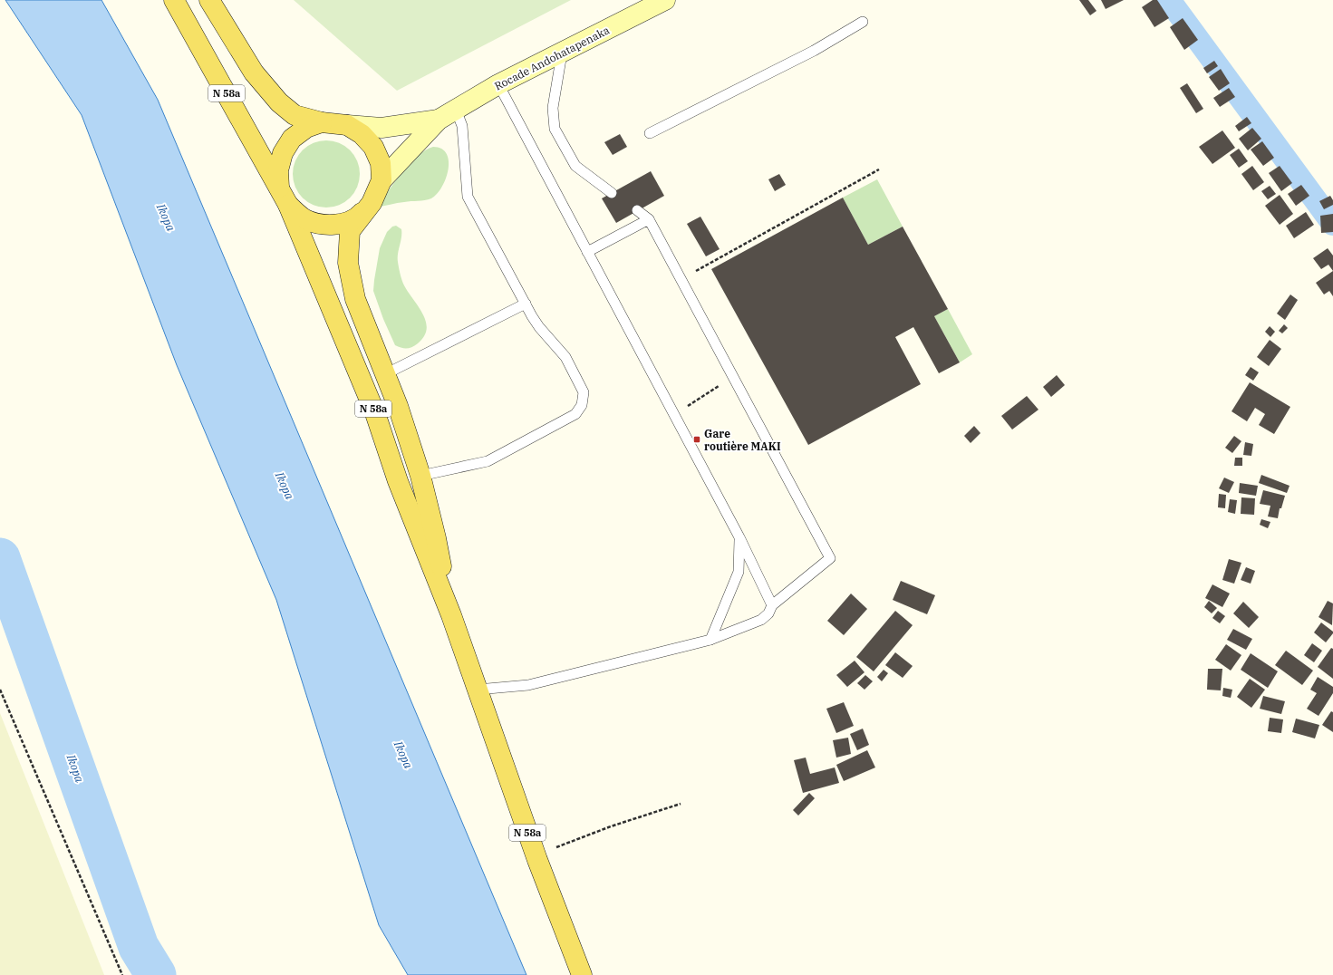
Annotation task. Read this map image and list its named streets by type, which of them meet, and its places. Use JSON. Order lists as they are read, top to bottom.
{
  "streets": {
    "main road": ["Rocade Andohatapenaka", "N 58a"]
  },
  "water": ["Ikopa"],
  "places": {
    "transit": ["Gare routière MAKI"]
  }
}
